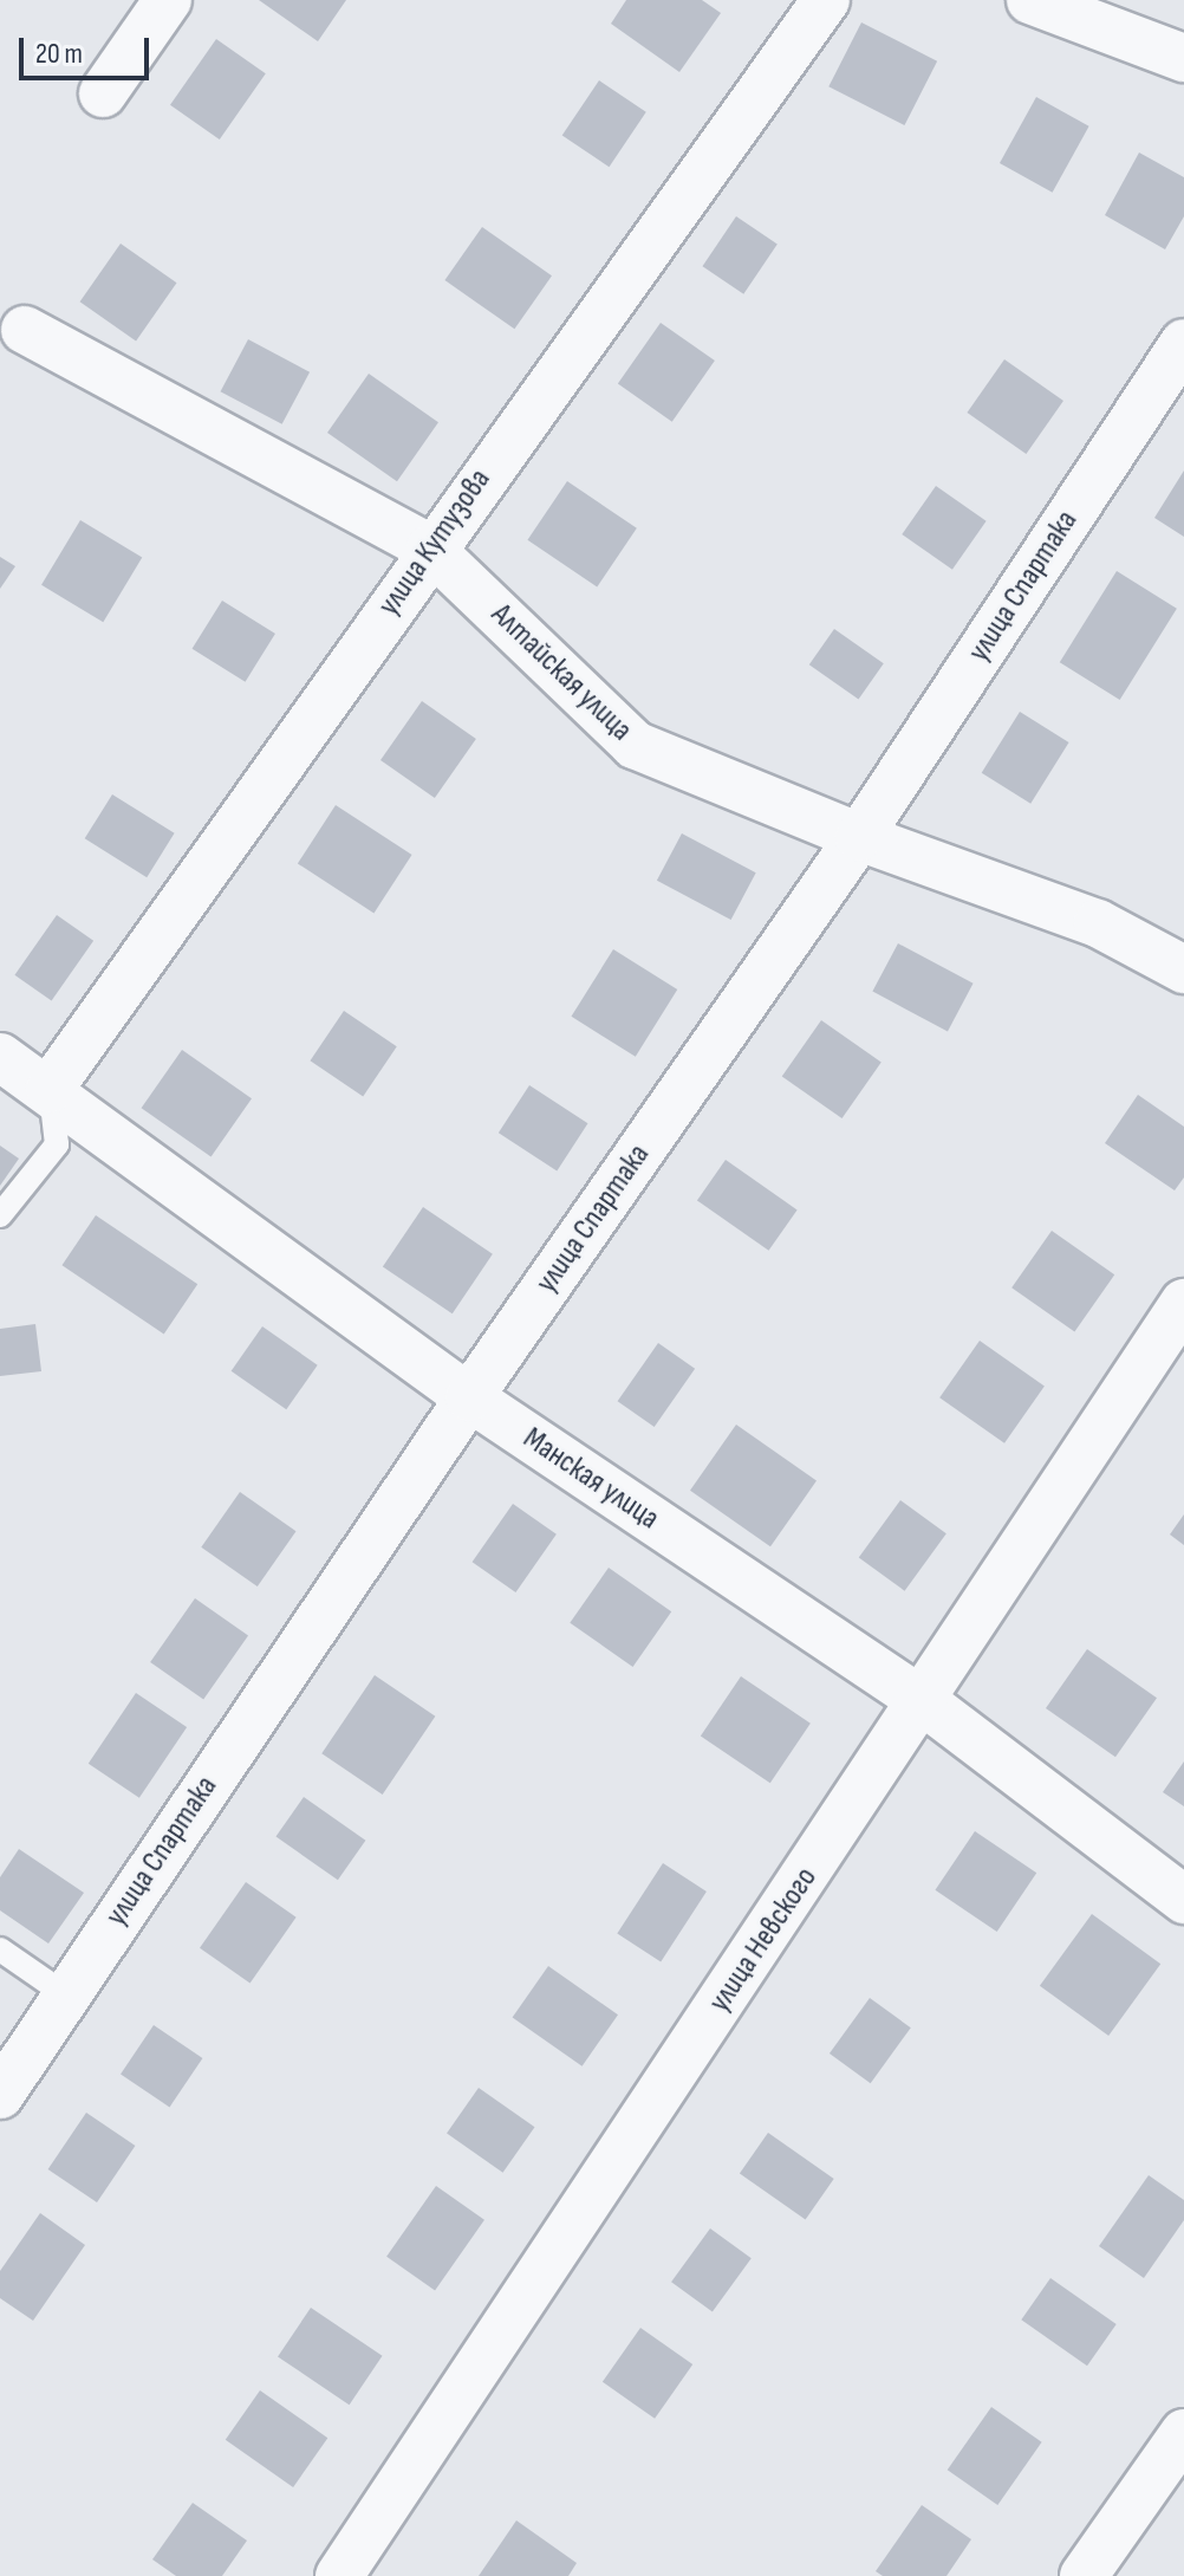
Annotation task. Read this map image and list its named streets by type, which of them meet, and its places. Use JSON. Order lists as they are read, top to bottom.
{
  "streets": {
    "street": [
      "улица Кутузова",
      "улица Спартака",
      "Алтайская улица",
      "Манская улица",
      "улица Невского"
    ]
  },
  "crossings": [
    ["улица Кутузова", "Алтайская улица"],
    ["улица Кутузова", "Манская улица"],
    ["улица Спартака", "Алтайская улица"],
    ["улица Спартака", "Манская улица"],
    ["Манская улица", "улица Невского"]
  ],
  "scale_bar": "20 m"
}
